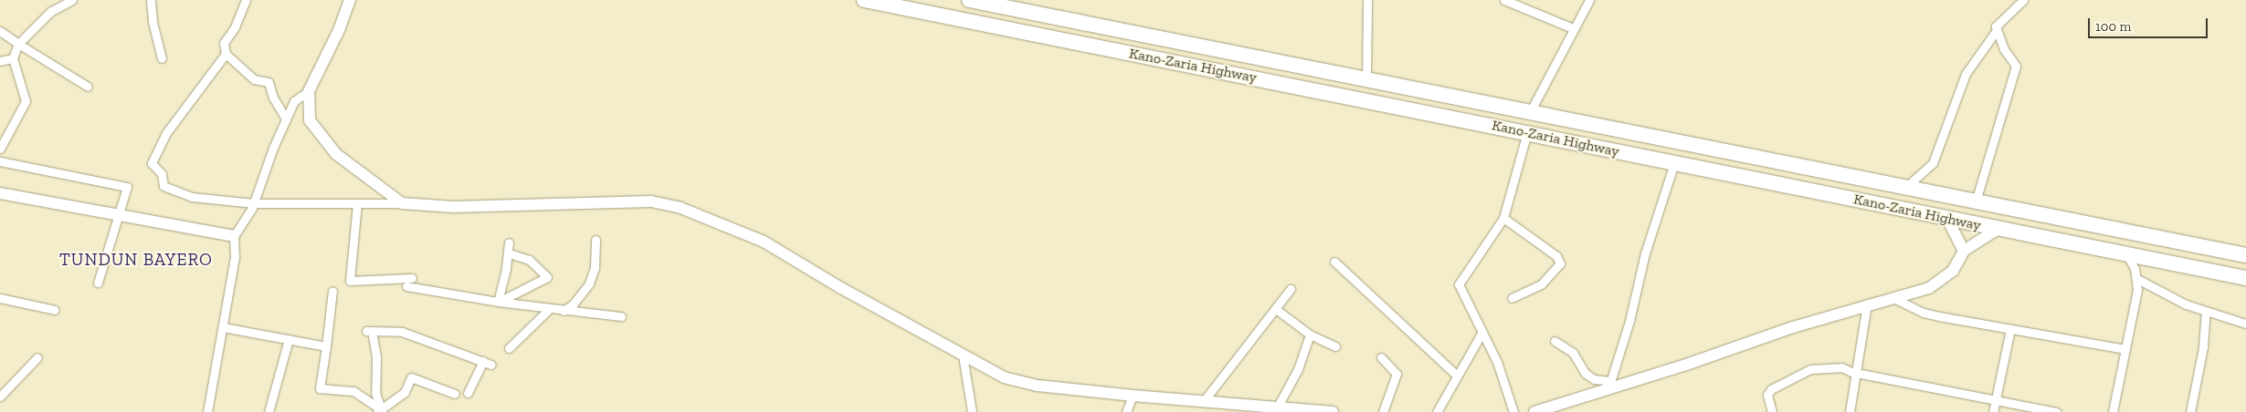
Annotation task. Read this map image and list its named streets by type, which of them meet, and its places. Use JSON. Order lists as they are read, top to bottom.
{
  "streets": {
    "highway": ["Kano-Zaria Highway"]
  },
  "districts": ["TUNDUN BAYERO"],
  "scale_bar": "100 m"
}
